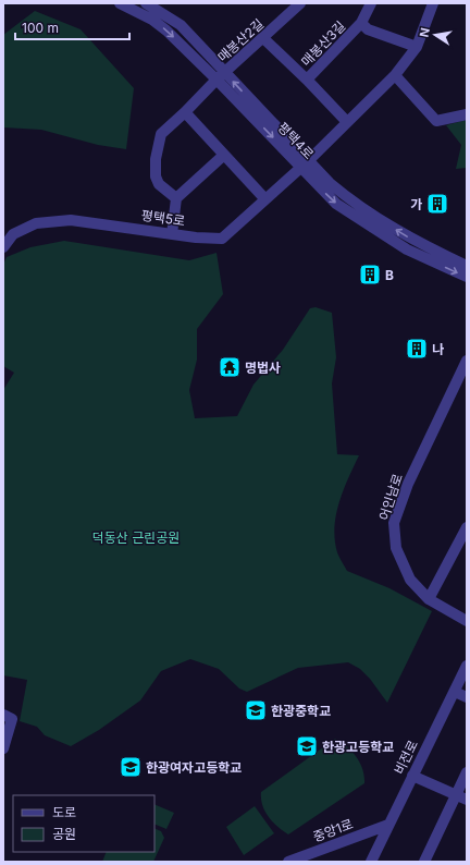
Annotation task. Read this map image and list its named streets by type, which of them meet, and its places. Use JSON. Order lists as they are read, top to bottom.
{
  "streets": {
    "street": [
      "매봉산2길",
      "매봉산3길",
      "평택4로",
      "평택5로",
      "어인남로",
      "비전로",
      "중앙1로"
    ]
  },
  "crossings": [
    ["매봉산2길", "매봉산3길"],
    ["매봉산2길", "평택4로"],
    ["매봉산3길", "평택5로"],
    ["평택4로", "평택5로"],
    ["비전로", "중앙1로"]
  ],
  "parks": ["덕동산 근린공원"],
  "places": {
    "building": ["가", "B", "나"],
    "temple": ["명법사"],
    "school or university": ["한광중학교", "한광고등학교", "한광여자고등학교"]
  },
  "legend": ["도로", "공원"],
  "scale_bar": "100 m",
  "north": "left"
}
